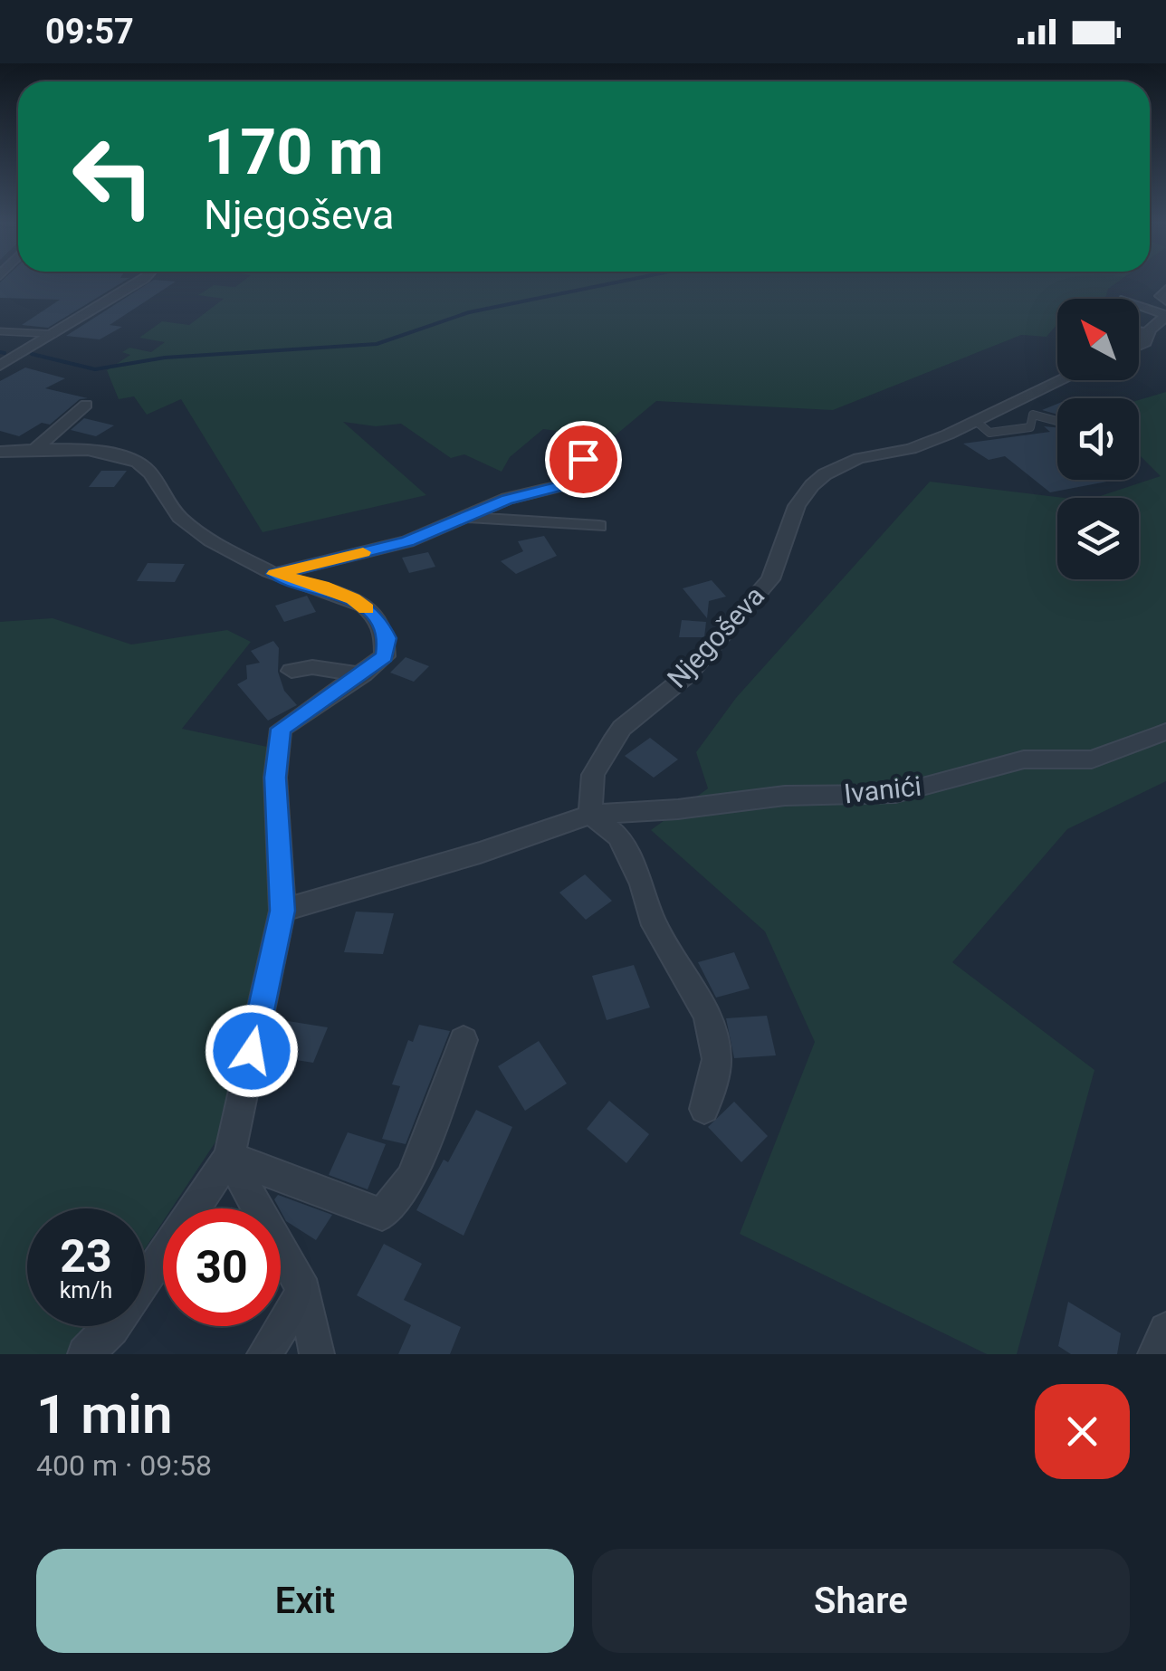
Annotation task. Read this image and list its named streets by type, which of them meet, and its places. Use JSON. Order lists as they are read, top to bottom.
{
  "streets": {
    "street": ["Njegoševa", "Ivanići"]
  },
  "crossings": [
    ["Njegoševa", "Ivanići"]
  ],
  "north": "top left",
  "page": {
    "status": "09:57",
    "turn": ["170 m", "Njegoševa"],
    "speed": "23 km/h",
    "limit": "30",
    "heading": ["1 min", "400 m · 09:58"],
    "buttons": ["Exit", "Share"]
  }
}
